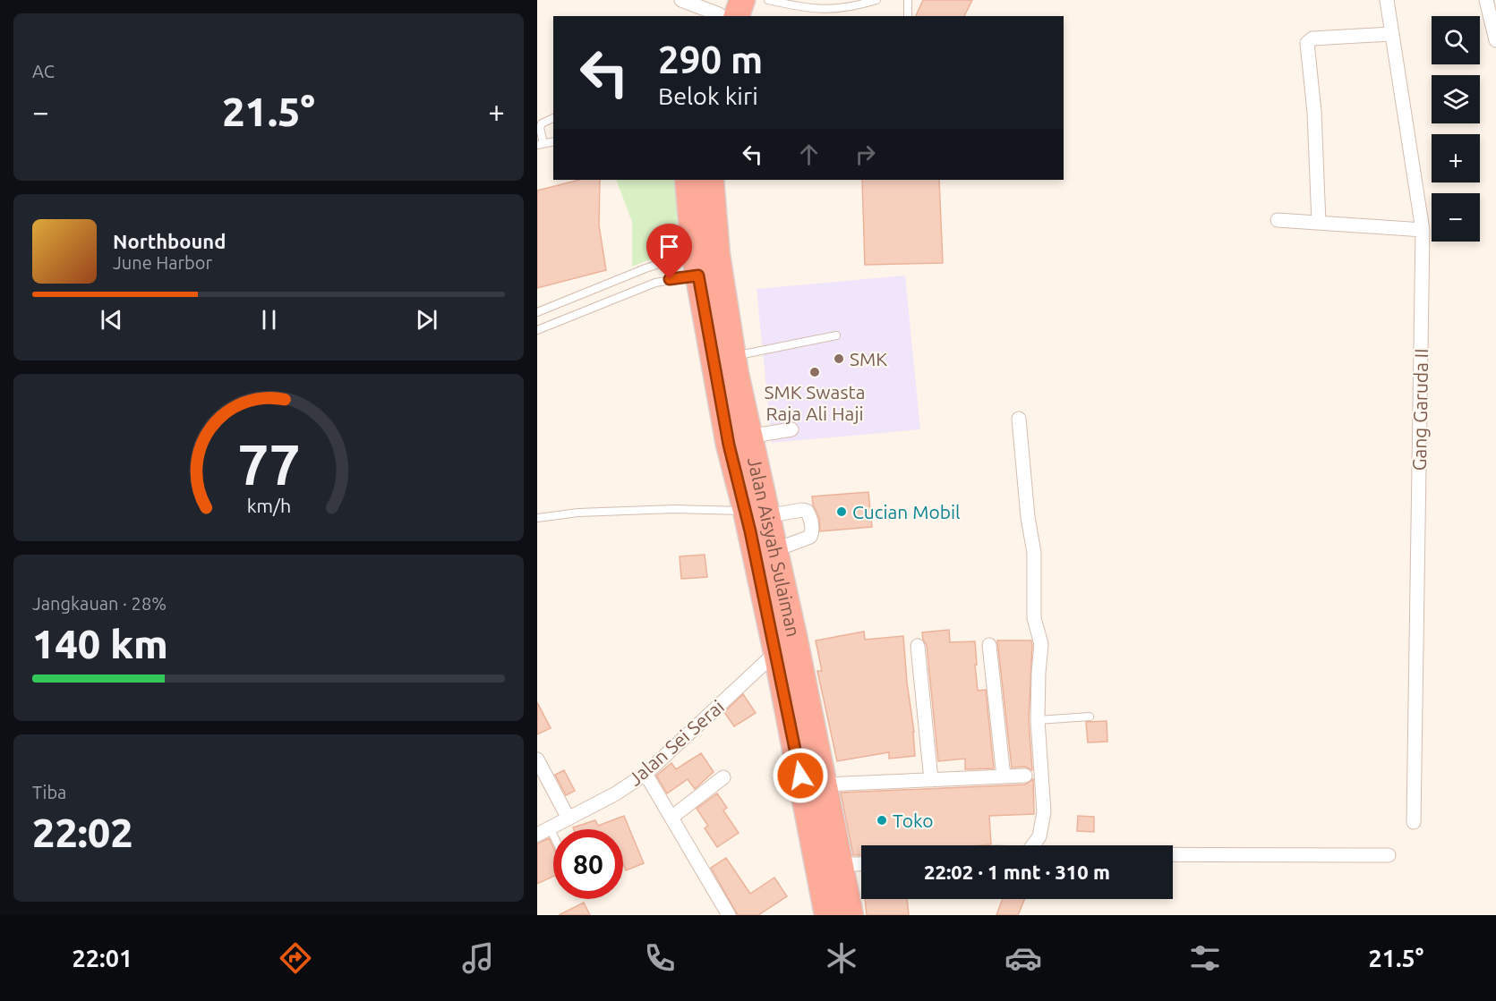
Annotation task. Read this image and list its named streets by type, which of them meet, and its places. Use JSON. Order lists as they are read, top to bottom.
{
  "streets": {
    "highway": ["Jalan Aisyah Sulaiman"],
    "street": ["Gang Garuda II", "Jalan Sei Serai"]
  },
  "crossings": [
    ["Jalan Aisyah Sulaiman", "Jalan Sei Serai"]
  ],
  "places": [
    "SMK",
    "SMK Swasta Raja Ali Haji",
    "Cucian Mobil",
    "Toko"
  ],
  "page": {
    "tile": [
      "AC",
      ["Jangkauan · 28%", "140 km"],
      ["Tiba", "22:02"]
    ],
    "map_buttons": ["+", "−"],
    "turn": ["290 m", "Belok kiri"],
    "heat": ["−", "21.5°", "+"],
    "song": ["Northbound", "June Harbor"],
    "limit": "80",
    "trip": "22:02 · 1 mnt · 310 m",
    "tabs": ["22:01", "21.5°"],
    "gauge": ["77", "km/h"]
  }
}
